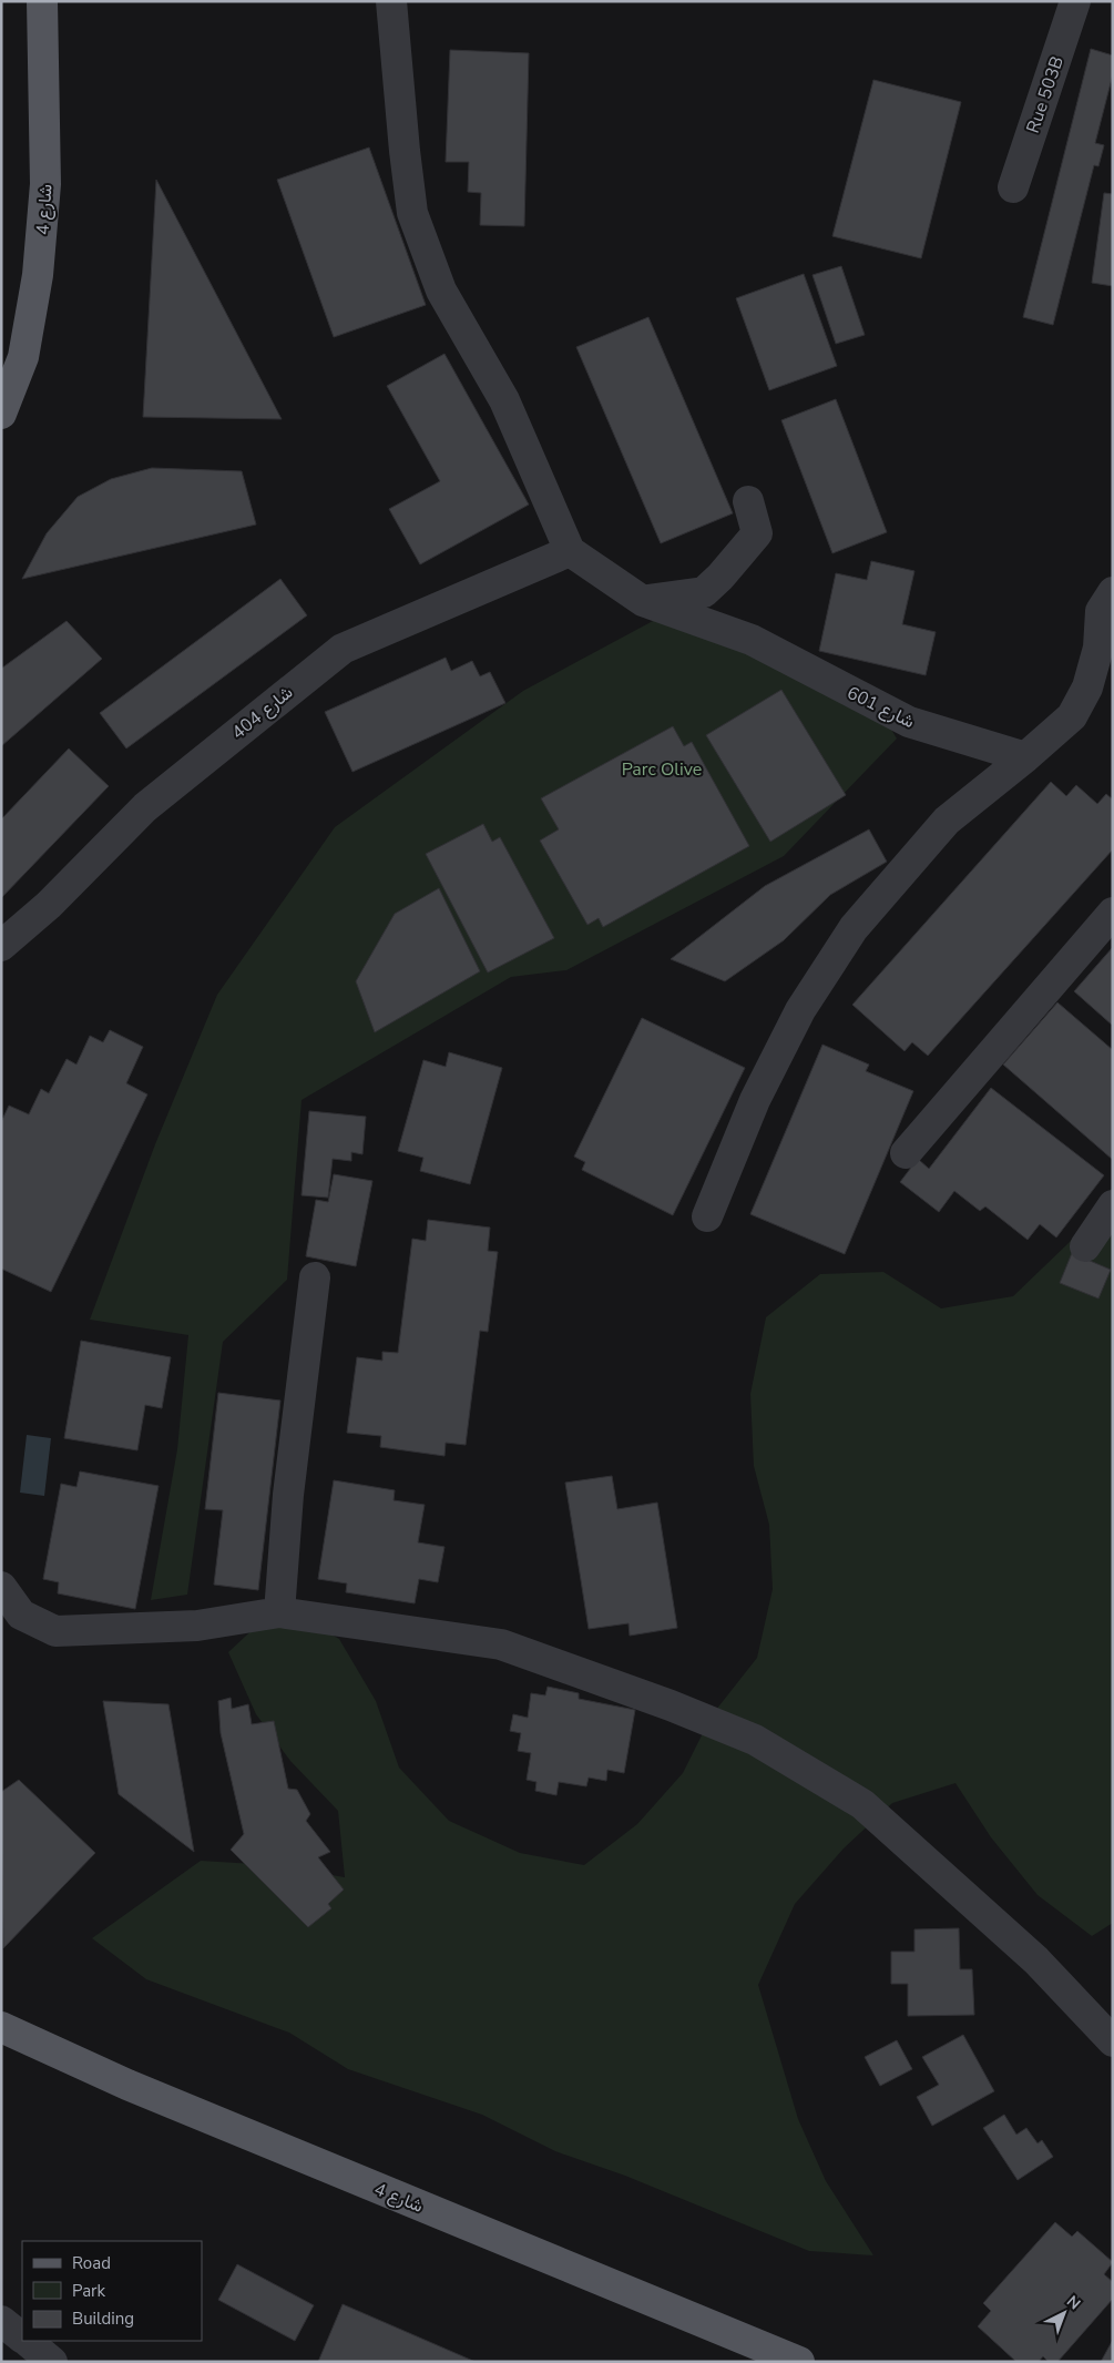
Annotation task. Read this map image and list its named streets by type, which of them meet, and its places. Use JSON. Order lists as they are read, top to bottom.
{
  "streets": {
    "main road": ["شارع 4"],
    "street": ["Rue 503B", "شارع 601", "شارع 404"]
  },
  "crossings": [
    ["شارع 601", "شارع 404"]
  ],
  "parks": ["Parc Olive"],
  "legend": ["Road", "Park", "Building"],
  "north": "top right"
}
